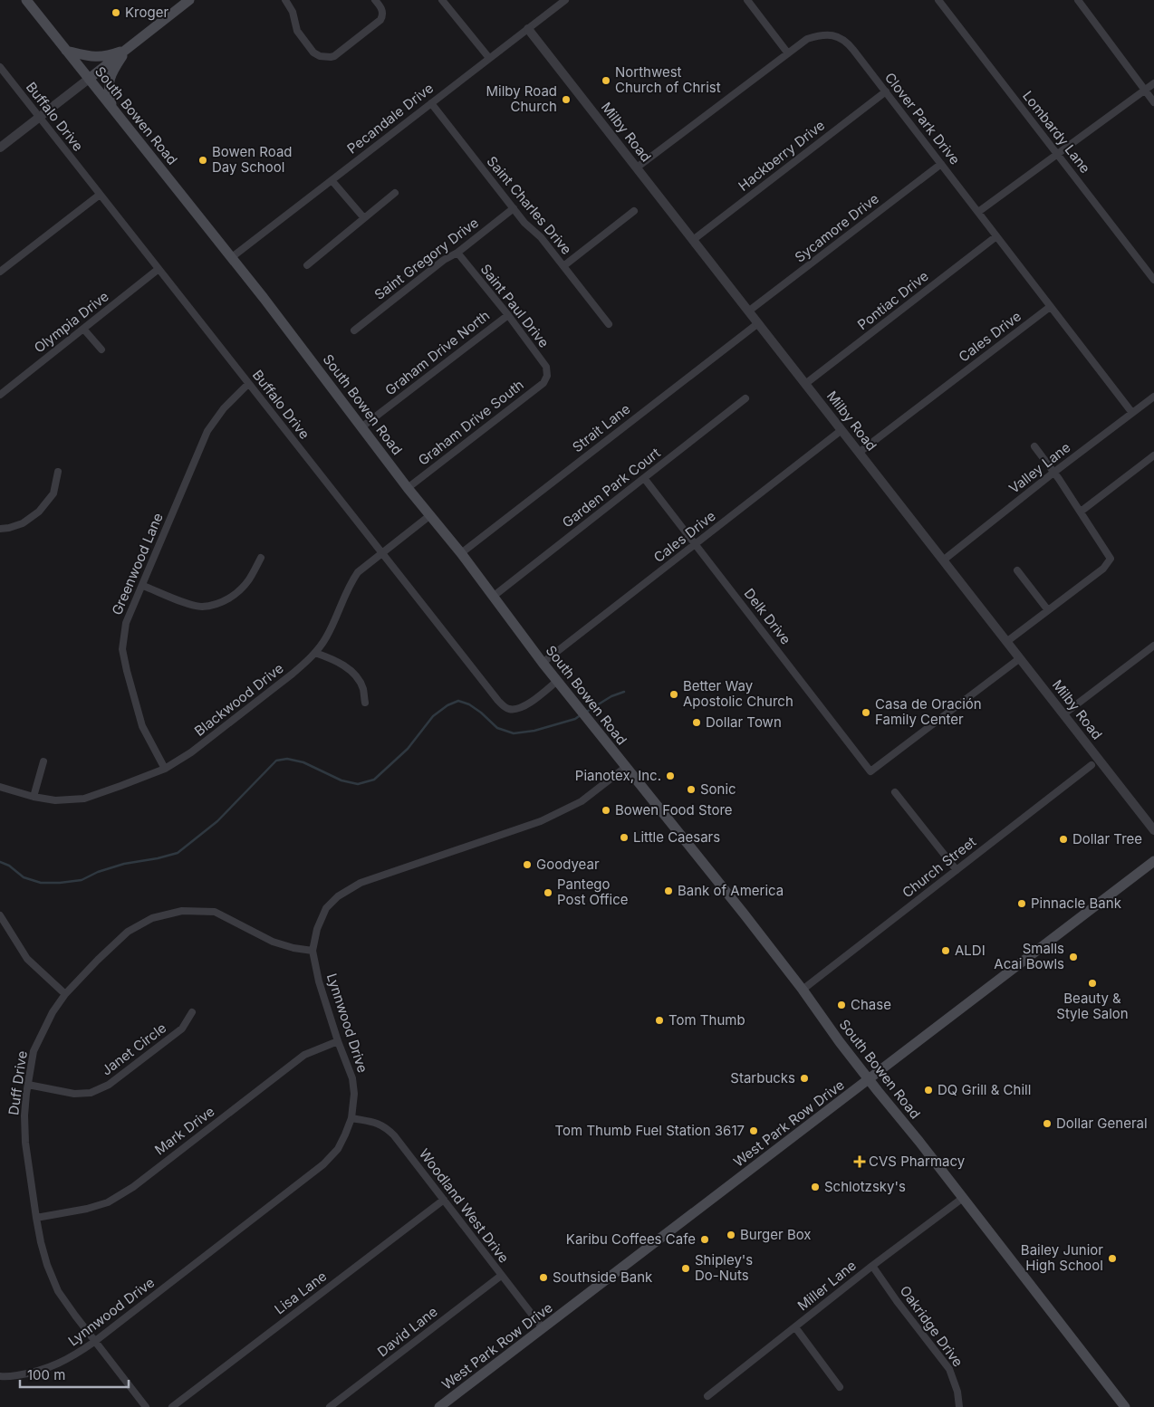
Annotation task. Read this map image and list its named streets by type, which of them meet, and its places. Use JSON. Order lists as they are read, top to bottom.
{
  "streets": {
    "main road": ["South Bowen Road", "West Park Row Drive"],
    "street": [
      "Buffalo Drive",
      "Pecandale Drive",
      "Clover Park Drive",
      "Milby Road",
      "Lombardy Lane",
      "Hackberry Drive",
      "Saint Charles Drive",
      "Sycamore Drive",
      "Saint Gregory Drive",
      "Pontiac Drive",
      "Saint Paul Drive",
      "Olympia Drive",
      "Cales Drive",
      "Graham Drive North",
      "Graham Drive South",
      "Strait Lane",
      "Valley Lane",
      "Garden Park Court",
      "Greenwood Lane",
      "Delk Drive",
      "Blackwood Drive",
      "Church Street",
      "Lynnwood Drive",
      "Janet Circle",
      "Duff Drive",
      "Mark Drive",
      "Woodland West Drive",
      "Miller Lane",
      "Lisa Lane",
      "Oakridge Drive",
      "David Lane"
    ]
  },
  "crossings": [
    ["South Bowen Road", "Buffalo Drive"],
    ["South Bowen Road", "Pecandale Drive"],
    ["South Bowen Road", "Cales Drive"],
    ["South Bowen Road", "Graham Drive North"],
    ["South Bowen Road", "Graham Drive South"],
    ["South Bowen Road", "Strait Lane"],
    ["South Bowen Road", "Garden Park Court"],
    ["South Bowen Road", "Blackwood Drive"],
    ["South Bowen Road", "Church Street"],
    ["South Bowen Road", "Lynnwood Drive"],
    ["South Bowen Road", "West Park Row Drive"],
    ["South Bowen Road", "Miller Lane"],
    ["Buffalo Drive", "Olympia Drive"],
    ["Buffalo Drive", "Greenwood Lane"],
    ["Buffalo Drive", "Blackwood Drive"],
    ["Pecandale Drive", "Milby Road"],
    ["Pecandale Drive", "Saint Charles Drive"],
    ["Clover Park Drive", "Milby Road"],
    ["Clover Park Drive", "Hackberry Drive"],
    ["Clover Park Drive", "Sycamore Drive"],
    ["Clover Park Drive", "Pontiac Drive"],
    ["Clover Park Drive", "Cales Drive"],
    ["Clover Park Drive", "Valley Lane"],
    ["Milby Road", "Hackberry Drive"],
    ["Milby Road", "Sycamore Drive"],
    ["Milby Road", "Pontiac Drive"],
    ["Milby Road", "Cales Drive"],
    ["Milby Road", "Strait Lane"],
    ["Milby Road", "Valley Lane"],
    ["Milby Road", "Delk Drive"],
    ["Saint Charles Drive", "Saint Gregory Drive"],
    ["Saint Gregory Drive", "Saint Paul Drive"],
    ["Saint Paul Drive", "Graham Drive North"],
    ["Saint Paul Drive", "Graham Drive South"],
    ["Cales Drive", "Delk Drive"],
    ["Garden Park Court", "Delk Drive"],
    ["Greenwood Lane", "Blackwood Drive"],
    ["Lynnwood Drive", "Duff Drive"],
    ["Lynnwood Drive", "Mark Drive"],
    ["Lynnwood Drive", "Woodland West Drive"],
    ["Janet Circle", "Duff Drive"],
    ["Duff Drive", "Mark Drive"],
    ["West Park Row Drive", "Woodland West Drive"],
    ["Woodland West Drive", "Lisa Lane"],
    ["Woodland West Drive", "David Lane"],
    ["Miller Lane", "Oakridge Drive"]
  ],
  "places": {
    "other": [
      "Kroger",
      "Northwest Church of Christ",
      "Milby Road Church",
      "Bowen Road Day School",
      "Better Way Apostolic Church",
      "Casa de Oración Family Center",
      "Dollar Town",
      "Pianotex, Inc.",
      "Sonic",
      "Bowen Food Store",
      "Little Caesars",
      "Dollar Tree",
      "Goodyear",
      "Bank of America",
      "Pantego Post Office",
      "Pinnacle Bank",
      "ALDI",
      "Smalls Acai Bowls",
      "Beauty & Style Salon",
      "Chase",
      "Tom Thumb",
      "Starbucks",
      "DQ Grill & Chill",
      "Dollar General",
      "Tom Thumb Fuel Station 3617",
      "Schlotzsky's",
      "Burger Box",
      "Karibu Coffees Cafe",
      "Bailey Junior High School",
      "Shipley's Do-Nuts",
      "Southside Bank"
    ],
    "health": ["CVS Pharmacy"]
  },
  "scale_bar": "100 m"
}
